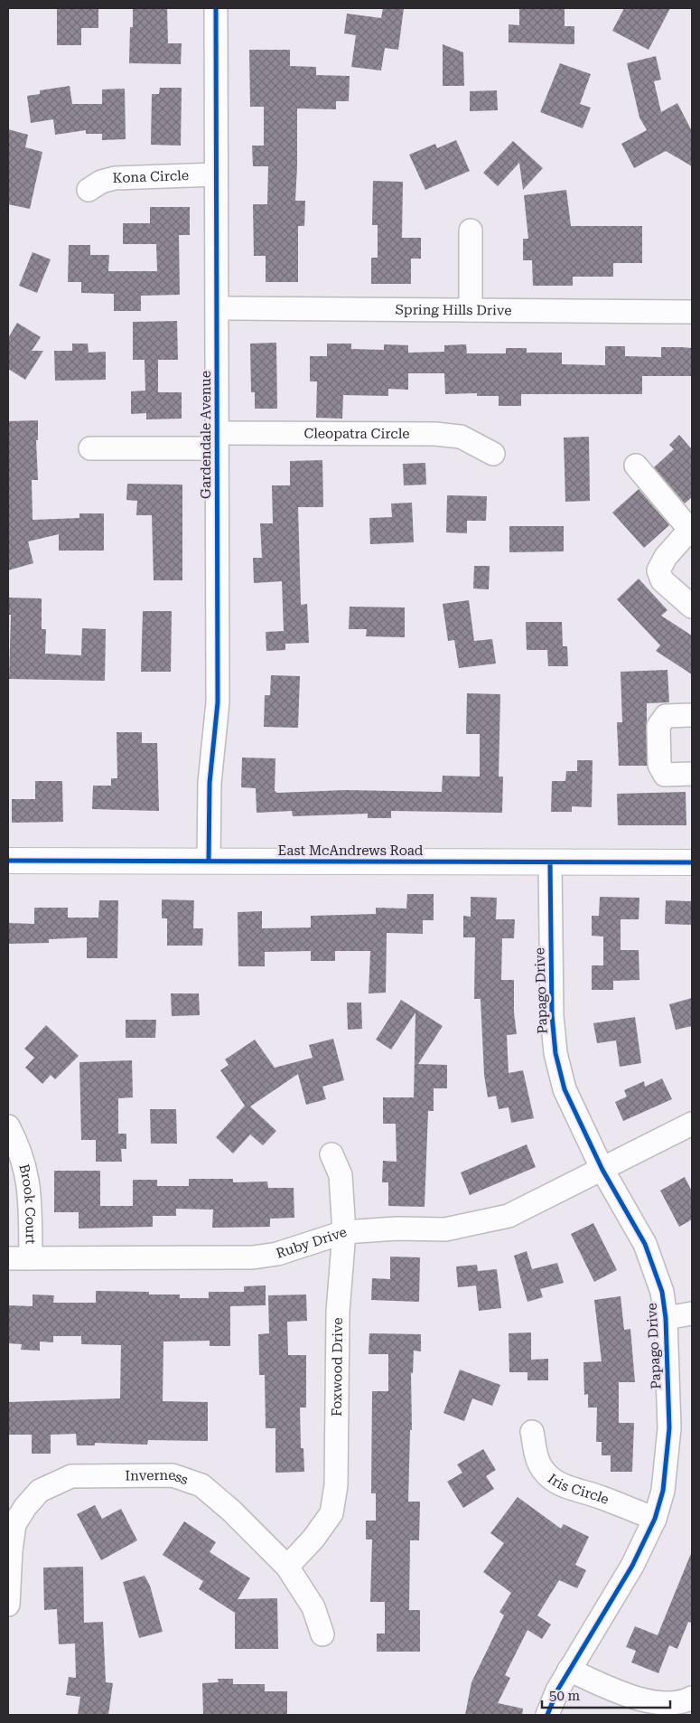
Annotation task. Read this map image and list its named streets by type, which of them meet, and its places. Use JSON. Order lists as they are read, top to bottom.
{
  "streets": {
    "main road": ["East McAndrews Road"],
    "street": [
      "Kona Circle",
      "Spring Hills Drive",
      "Cleopatra Circle",
      "Gardendale Avenue",
      "Papago Drive",
      "Brook Court",
      "Ruby Drive",
      "Foxwood Drive",
      "Inverness",
      "Iris Circle"
    ]
  },
  "crossings": [
    ["Kona Circle", "Gardendale Avenue"],
    ["Spring Hills Drive", "Gardendale Avenue"],
    ["Cleopatra Circle", "Gardendale Avenue"],
    ["Gardendale Avenue", "East McAndrews Road"],
    ["East McAndrews Road", "Papago Drive"],
    ["Papago Drive", "Ruby Drive"],
    ["Papago Drive", "Iris Circle"],
    ["Brook Court", "Ruby Drive"],
    ["Ruby Drive", "Foxwood Drive"],
    ["Foxwood Drive", "Inverness"]
  ],
  "scale_bar": "50 m"
}
